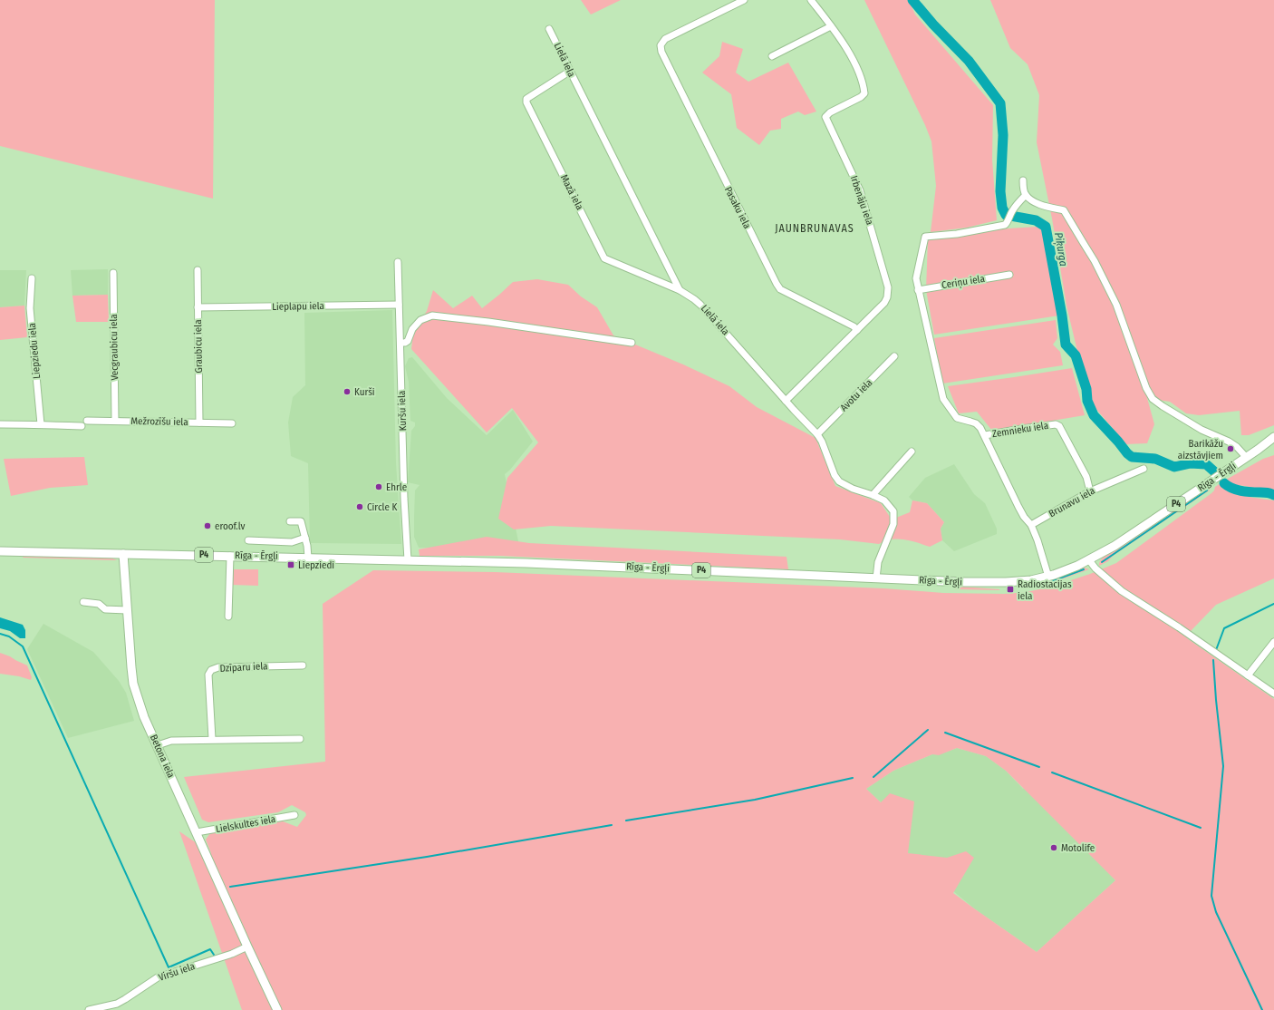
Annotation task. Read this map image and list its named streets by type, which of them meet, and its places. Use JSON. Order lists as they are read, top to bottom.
{
  "streets": {
    "main road": ["Rīga - Ērgļi", "P4", "Betona iela"],
    "street": [
      "Lielā iela",
      "Mazā iela",
      "Irbenāju iela",
      "Pasaku iela",
      "Ceriņu iela",
      "Lieplapu iela",
      "Graubicu iela",
      "Vecgraubicu iela",
      "Liepziedu iela",
      "Avotu iela",
      "Kuršu iela",
      "Mežrozīšu iela",
      "Zemnieku iela",
      "Brunavu iela",
      "Dzīparu iela",
      "Lielskultes iela",
      "Viršu iela"
    ]
  },
  "crossings": [
    ["Lielā iela", "Mazā iela"],
    ["Lielā iela", "Irbenāju iela"],
    ["Lielā iela", "Avotu iela"],
    ["Lielā iela", "Rīga - Ērgļi"],
    ["Irbenāju iela", "Pasaku iela"],
    ["Lieplapu iela", "Graubicu iela"],
    ["Lieplapu iela", "Kuršu iela"],
    ["Graubicu iela", "Mežrozīšu iela"],
    ["Vecgraubicu iela", "Mežrozīšu iela"],
    ["Kuršu iela", "Rīga - Ērgļi"],
    ["Zemnieku iela", "Brunavu iela"],
    ["Rīga - Ērgļi", "Betona iela"],
    ["Betona iela", "Lielskultes iela"],
    ["Betona iela", "Viršu iela"]
  ],
  "districts": ["JAUNBRUNAVAS"],
  "water": ["Piķurga"],
  "places": {
    "other": [
      "Kurši",
      "Barikāžu aizstāvjiem",
      "Ehrle",
      "Circle K",
      "eroof.lv",
      "Motolife"
    ],
    "transit": ["Liepziedi", "Radiostacijas iela"]
  }
}
